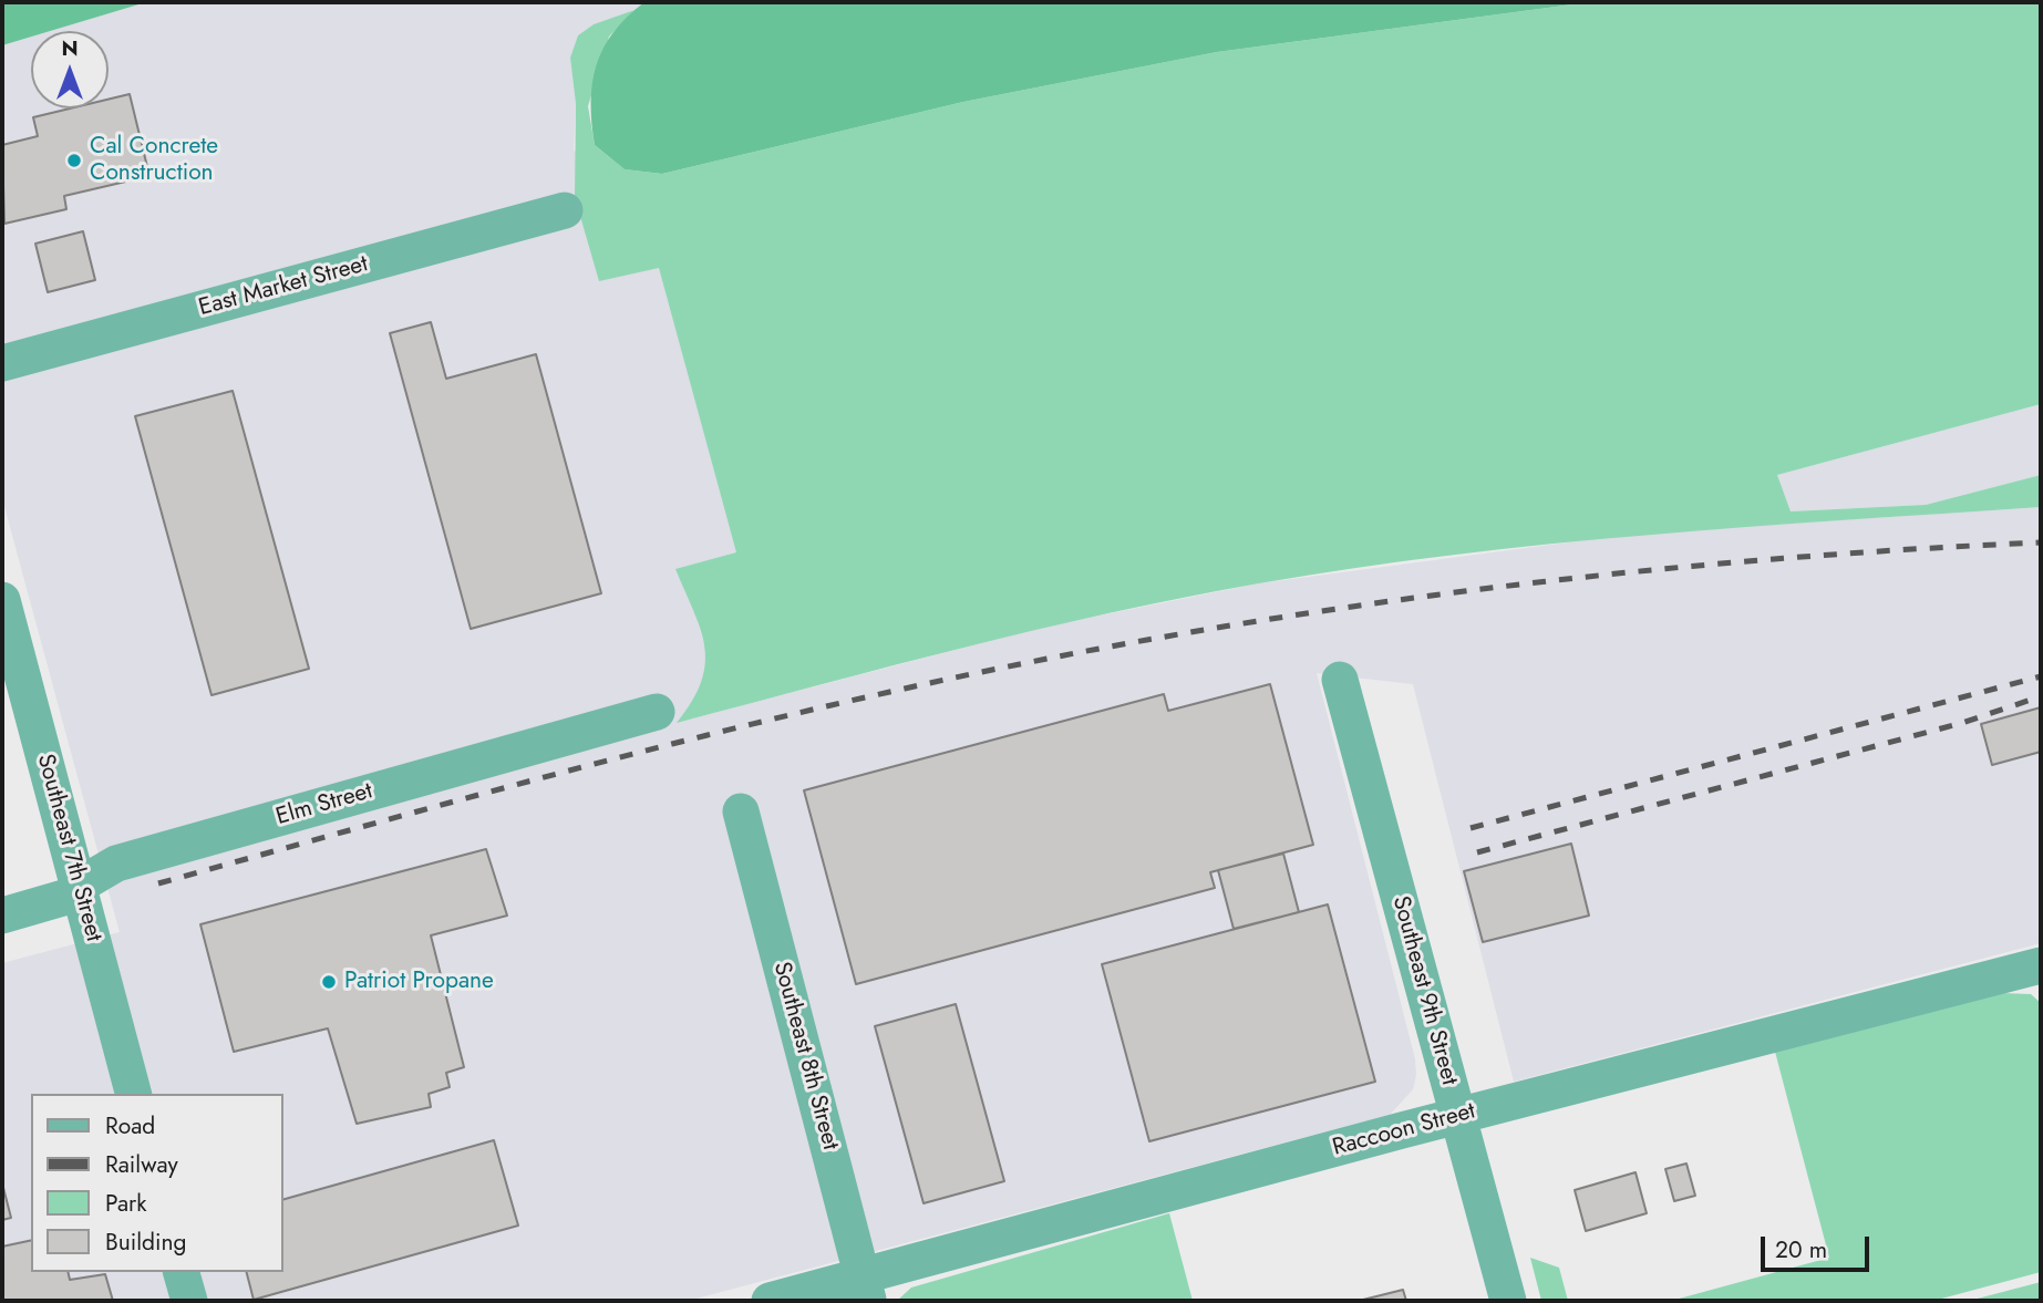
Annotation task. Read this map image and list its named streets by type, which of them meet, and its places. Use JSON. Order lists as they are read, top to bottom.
{
  "streets": {
    "street": [
      "East Market Street",
      "Elm Street",
      "Southeast 7th Street",
      "Southeast 9th Street",
      "Southeast 8th Street",
      "Raccoon Street"
    ]
  },
  "crossings": [
    ["Elm Street", "Southeast 7th Street"],
    ["Southeast 9th Street", "Raccoon Street"],
    ["Southeast 8th Street", "Raccoon Street"]
  ],
  "places": ["Cal Concrete Construction", "Patriot Propane"],
  "legend": [
    "Road",
    "Railway",
    "Park",
    "Building"
  ],
  "scale_bar": "20 m",
  "north": "top"
}
